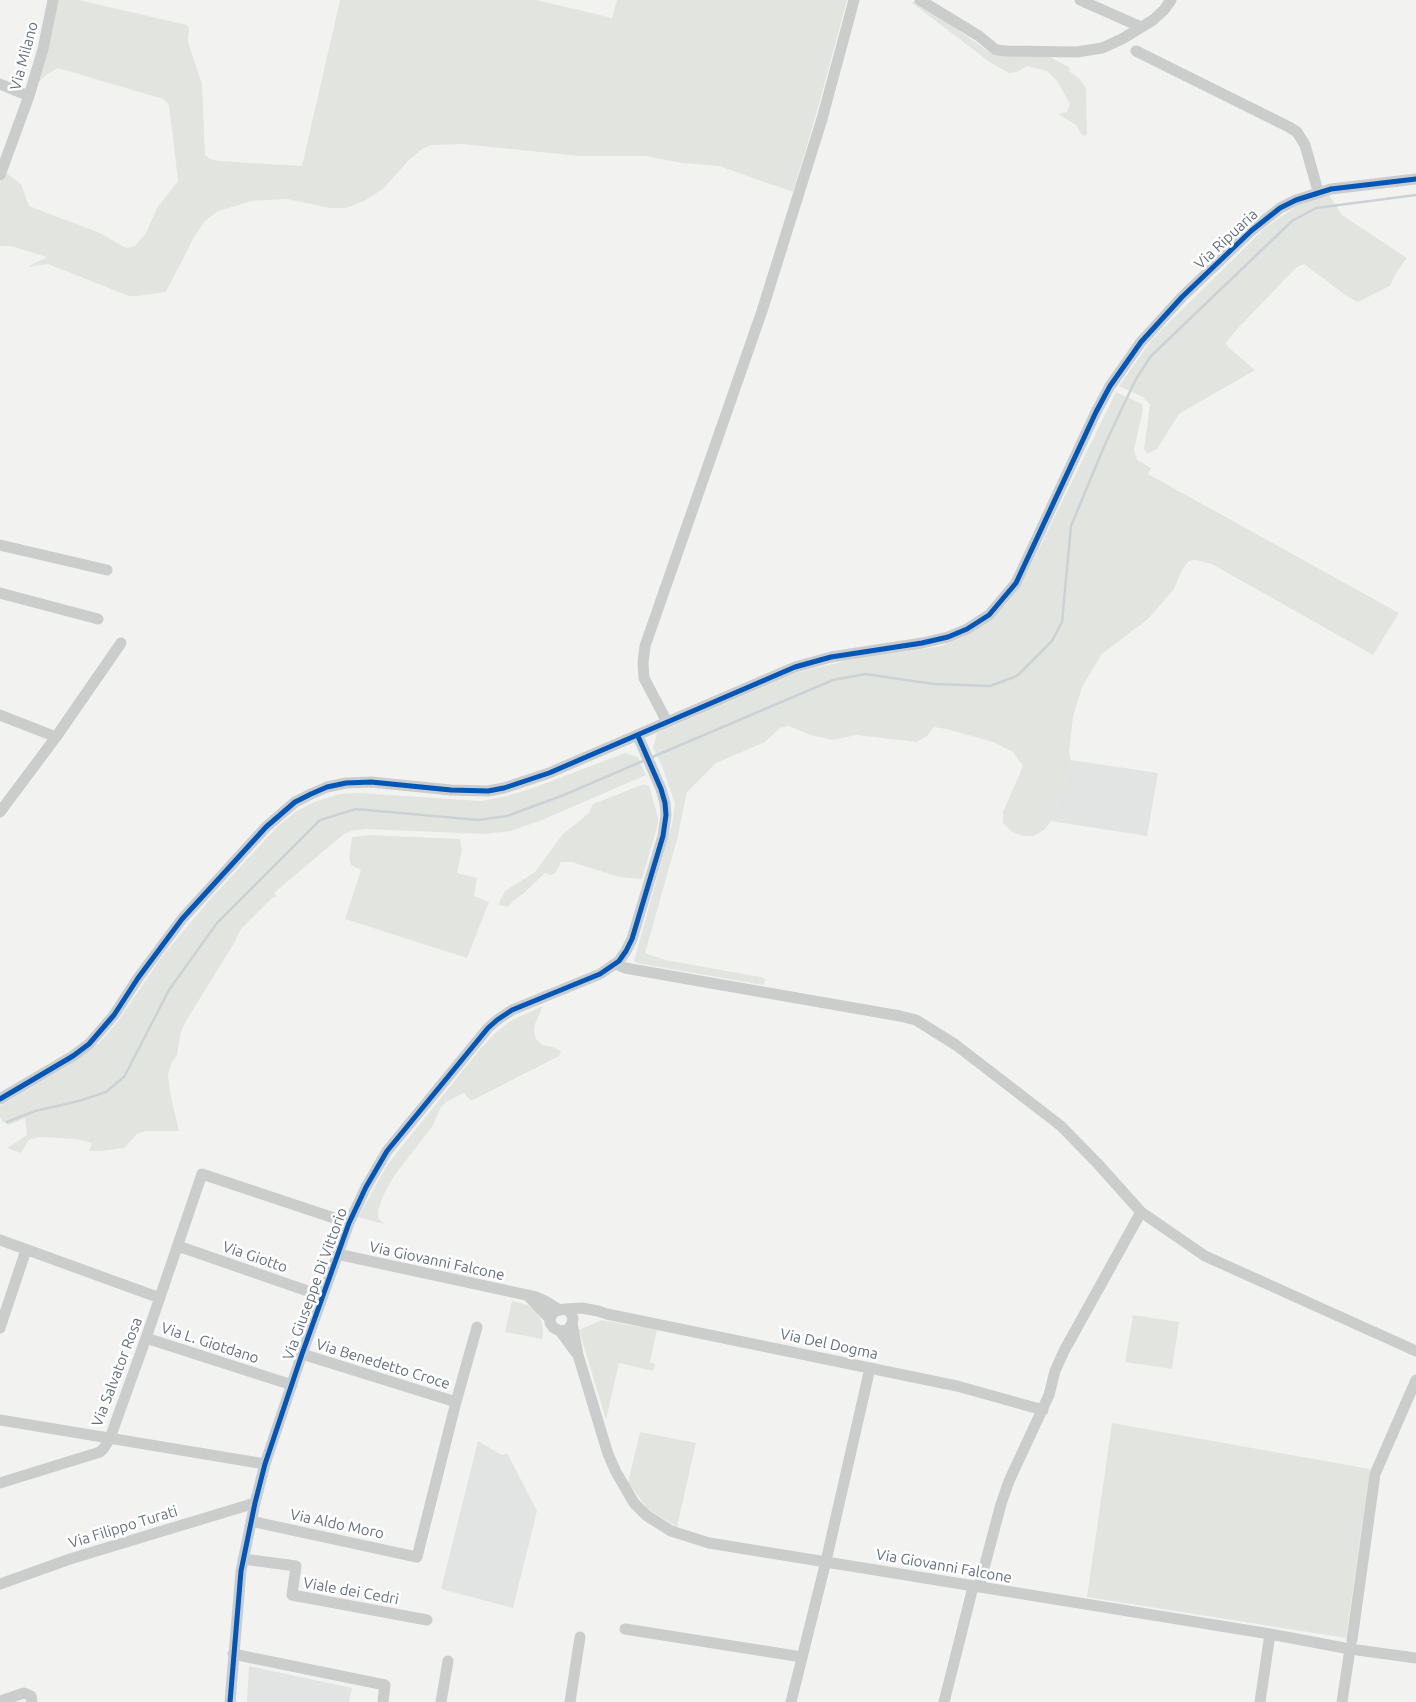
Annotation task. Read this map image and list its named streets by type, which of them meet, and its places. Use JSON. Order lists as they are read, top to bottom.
{
  "streets": {
    "street": [
      "Via Milano",
      "Via Ripuaria",
      "Via Giotto",
      "Via Giovanni Falcone",
      "Via Giuseppe Di Vittorio",
      "Via L. Giotdano",
      "Via Del Dogma",
      "Via Benedetto Croce",
      "Via Salvator Rosa",
      "Via Aldo Moro",
      "Via Filippo Turati",
      "Viale dei Cedri"
    ]
  },
  "crossings": [
    ["Via Ripuaria", "Via Giuseppe Di Vittorio"],
    ["Via Giotto", "Via Giuseppe Di Vittorio"],
    ["Via Giotto", "Via Salvator Rosa"],
    ["Via Giovanni Falcone", "Via Giuseppe Di Vittorio"],
    ["Via Giovanni Falcone", "Via Del Dogma"],
    ["Via Giuseppe Di Vittorio", "Via L. Giotdano"],
    ["Via Giuseppe Di Vittorio", "Via Benedetto Croce"],
    ["Via Giuseppe Di Vittorio", "Via Salvator Rosa"],
    ["Via Giuseppe Di Vittorio", "Via Aldo Moro"],
    ["Via Giuseppe Di Vittorio", "Via Filippo Turati"],
    ["Via Giuseppe Di Vittorio", "Viale dei Cedri"],
    ["Via L. Giotdano", "Via Salvator Rosa"],
    ["Via Benedetto Croce", "Via Aldo Moro"]
  ]
}
